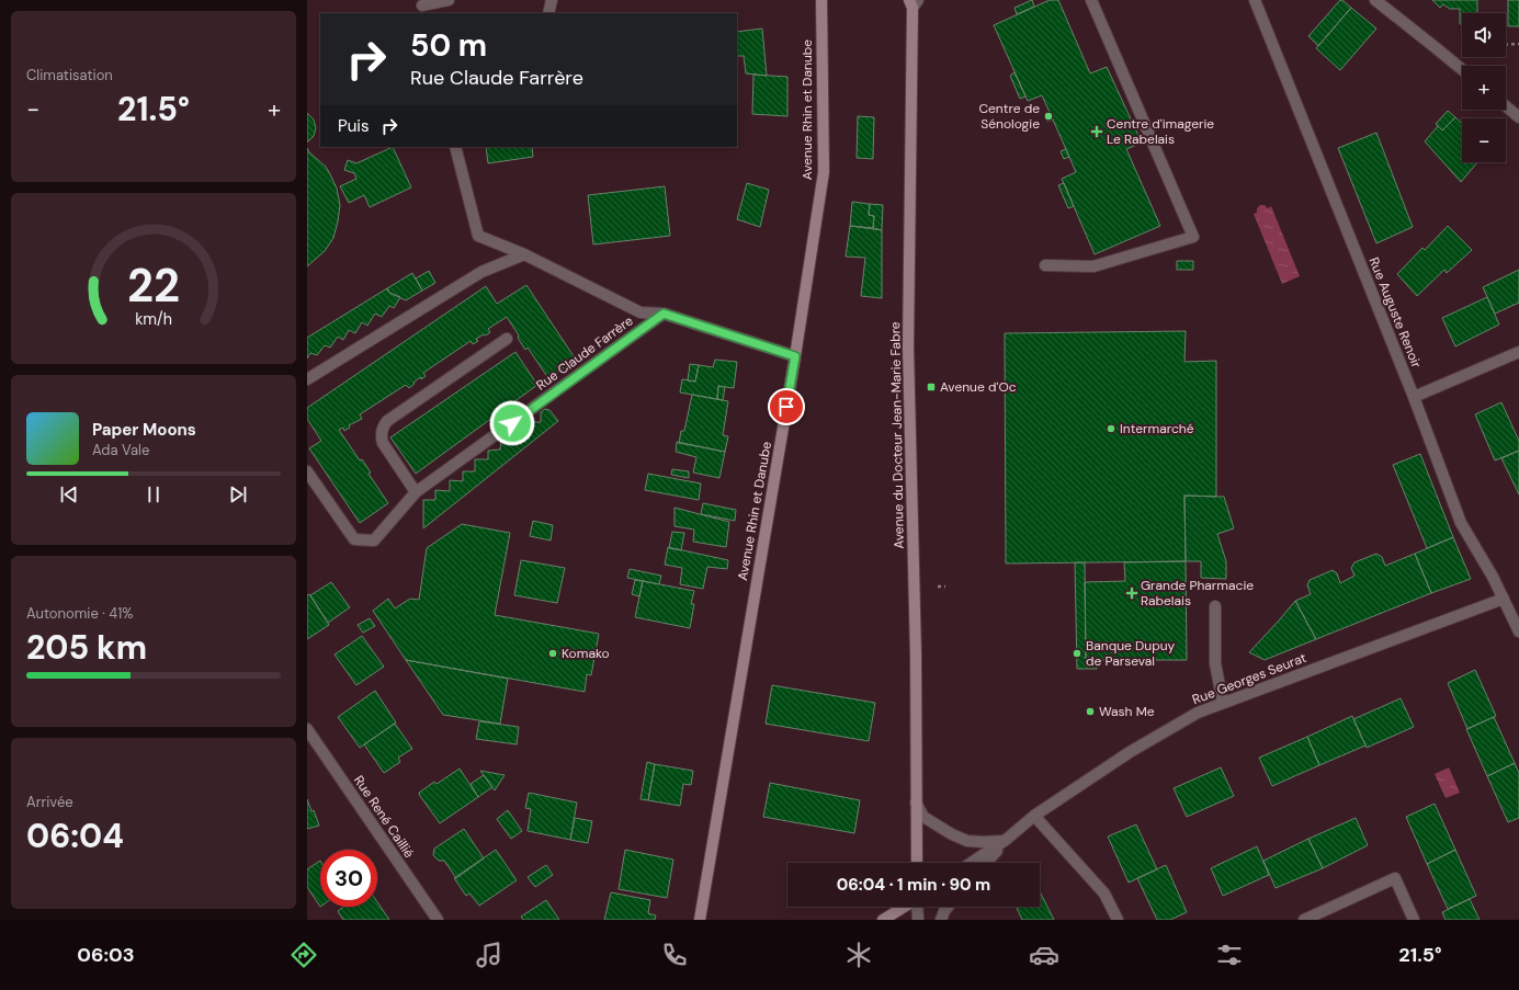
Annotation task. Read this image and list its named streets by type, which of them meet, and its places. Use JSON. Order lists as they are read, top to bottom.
{
  "streets": {
    "main road": ["Avenue Rhin et Danube", "Avenue du Docteur Jean-Marie Fabre"],
    "street": [
      "Rue Auguste Renoir",
      "Rue Claude Farrère",
      "Rue Georges Seurat",
      "Rue René Caillié"
    ]
  },
  "crossings": [
    ["Avenue Rhin et Danube", "Rue Claude Farrère"],
    ["Rue Auguste Renoir", "Rue Georges Seurat"]
  ],
  "places": {
    "other": [
      "Centre de Sénologie",
      "Intermarché",
      "Komako",
      "Banque Dupuy de Parseval",
      "Wash Me"
    ],
    "health": ["Centre d'imagerie Le Rabelais", "Grande Pharmacie Rabelais"],
    "transit": ["Avenue d'Oc"]
  },
  "page": {
    "tile": [
      "Climatisation",
      ["Autonomie · 41%", "205 km"],
      ["Arrivée", "06:04"]
    ],
    "map_buttons": ["+", "−"],
    "turn": ["50 m", "Rue Claude Farrère"],
    "heat": ["−", "21.5°", "+"],
    "then": "Puis",
    "song": ["Paper Moons", "Ada Vale"],
    "limit": "30",
    "trip": "06:04 · 1 min · 90 m",
    "tabs": ["06:03", "21.5°"],
    "gauge": ["22", "km/h"]
  }
}
